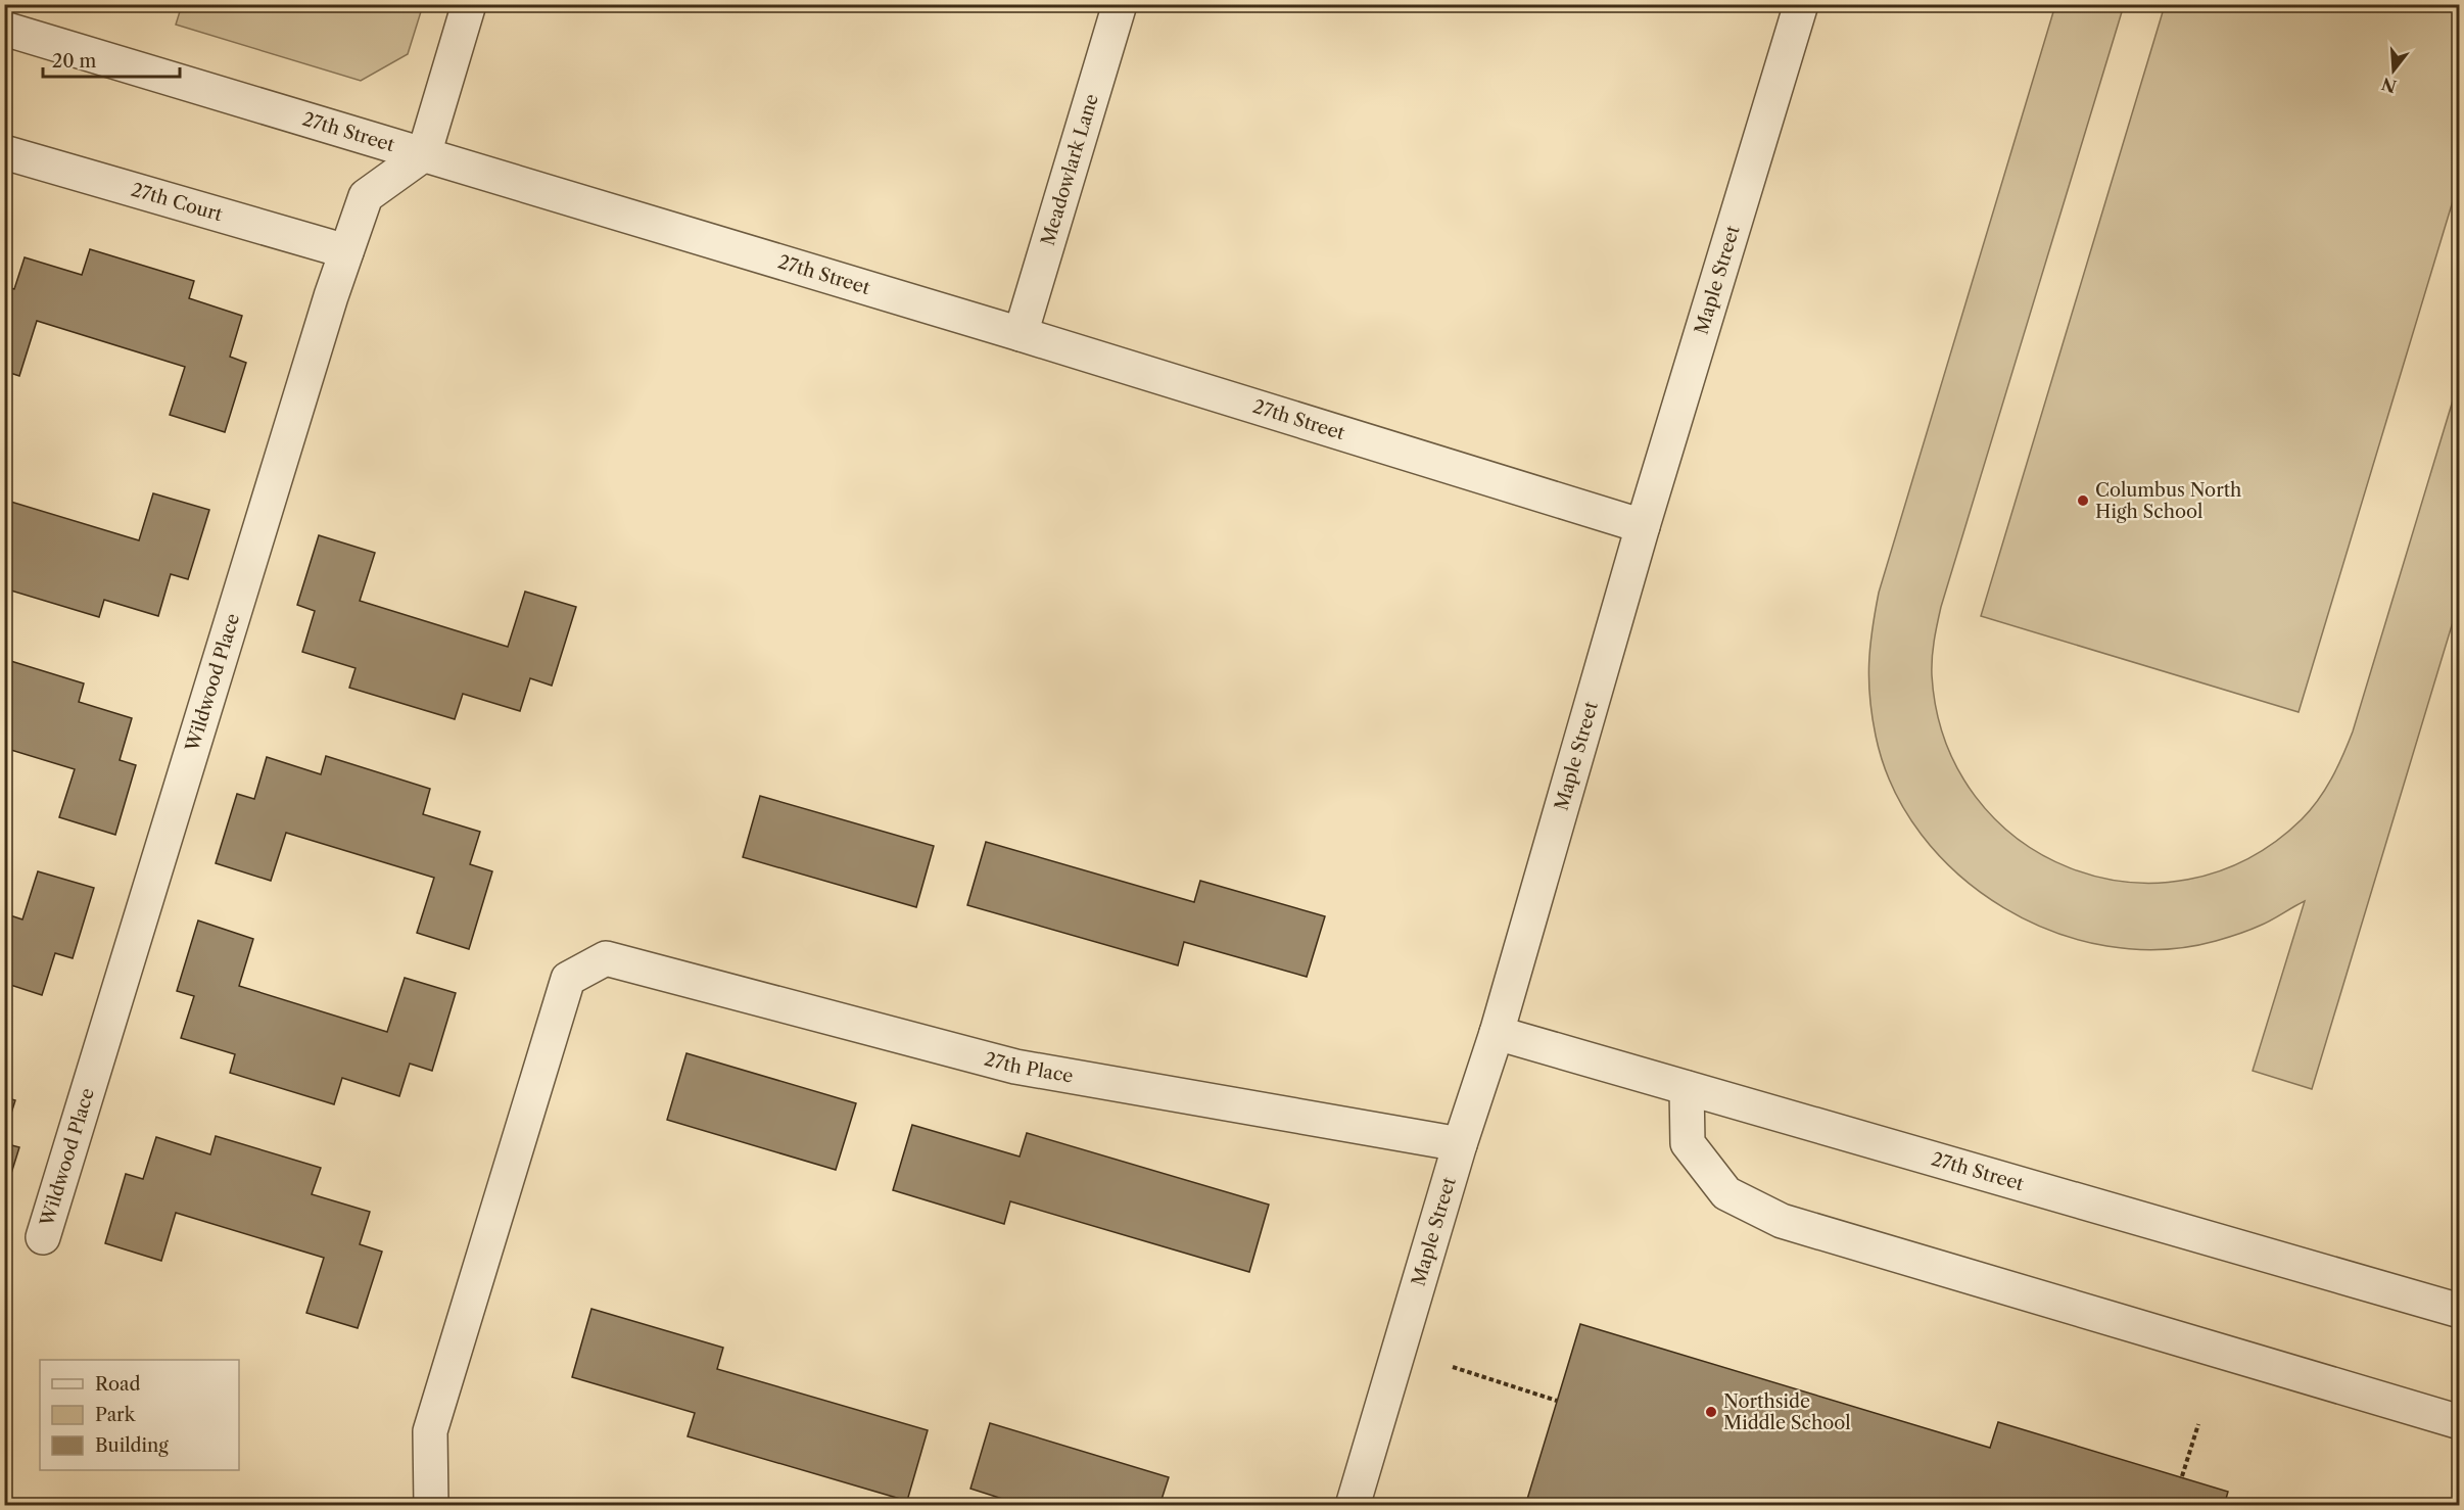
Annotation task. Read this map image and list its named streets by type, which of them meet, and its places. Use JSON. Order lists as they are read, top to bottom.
{
  "streets": {
    "street": [
      "27th Street",
      "Meadowlark Lane",
      "27th Court",
      "Maple Street",
      "Wildwood Place",
      "27th Place"
    ]
  },
  "crossings": [
    ["27th Street", "Meadowlark Lane"],
    ["27th Street", "Maple Street"],
    ["27th Street", "Wildwood Place"],
    ["27th Court", "Wildwood Place"],
    ["Maple Street", "27th Place"]
  ],
  "places": ["Columbus North High School", "Northside Middle School"],
  "legend": ["Road", "Park", "Building"],
  "scale_bar": "20 m",
  "north": "bottom"
}
